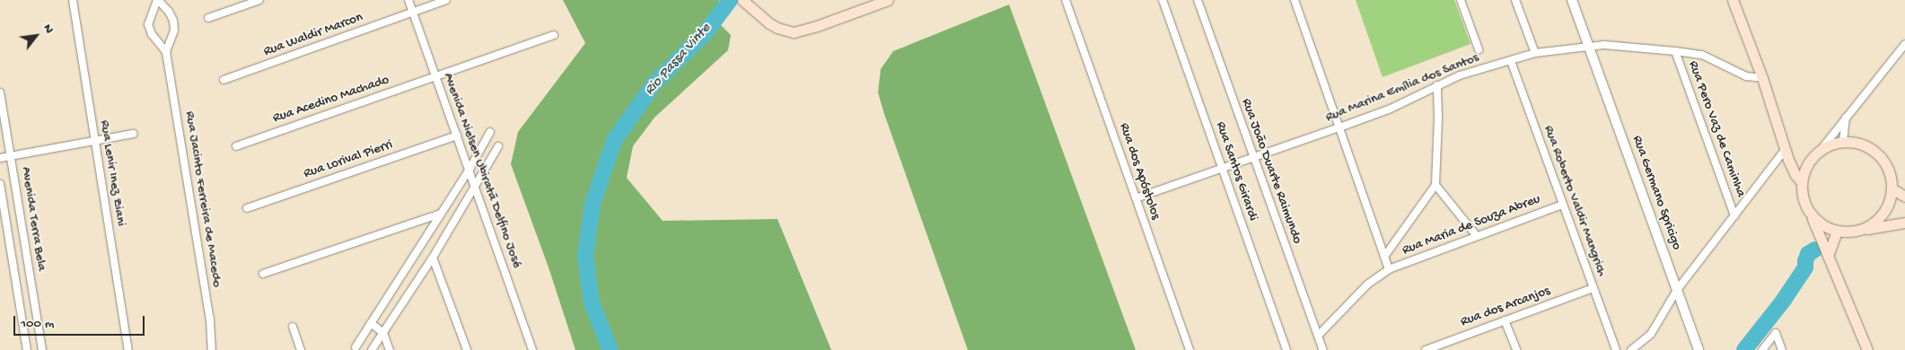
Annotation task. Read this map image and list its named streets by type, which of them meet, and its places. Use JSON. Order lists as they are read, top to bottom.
{
  "streets": {
    "street": [
      "Rua Waldir Marcon",
      "Rua Marina Emília dos Santos",
      "Rua Acedino Machado",
      "Rua Pero Vaz de Caminha",
      "Rua Lorival Pierri",
      "Avenida Nielsen Ubiratã Delfino José",
      "Rua dos Apóstolos",
      "Rua Santos Girardi",
      "Rua João Duarte Raimundo",
      "Rua Lenir Inez Ziani",
      "Rua Germano Spricigo",
      "Rua Jacinto Ferreira de Macedo",
      "Rua Roberto Valdir Mangrich",
      "Avenida Terra Bela",
      "Rua Maria de Souza Abreu",
      "Rua dos Arcanjos"
    ]
  },
  "crossings": [
    ["Rua Waldir Marcon", "Avenida Nielsen Ubiratã Delfino José"],
    ["Rua Marina Emília dos Santos", "Rua Pero Vaz de Caminha"],
    ["Rua Marina Emília dos Santos", "Rua dos Apóstolos"],
    ["Rua Marina Emília dos Santos", "Rua Santos Girardi"],
    ["Rua Marina Emília dos Santos", "Rua João Duarte Raimundo"],
    ["Rua Marina Emília dos Santos", "Rua Germano Spricigo"],
    ["Rua Marina Emília dos Santos", "Rua Roberto Valdir Mangrich"],
    ["Rua Acedino Machado", "Avenida Nielsen Ubiratã Delfino José"],
    ["Rua Lorival Pierri", "Avenida Nielsen Ubiratã Delfino José"],
    ["Rua João Duarte Raimundo", "Rua Maria de Souza Abreu"],
    ["Rua Roberto Valdir Mangrich", "Rua Maria de Souza Abreu"],
    ["Rua Roberto Valdir Mangrich", "Rua dos Arcanjos"]
  ],
  "water": ["Rio Passa Vinte"],
  "scale_bar": "100 m",
  "north": "top right"
}
